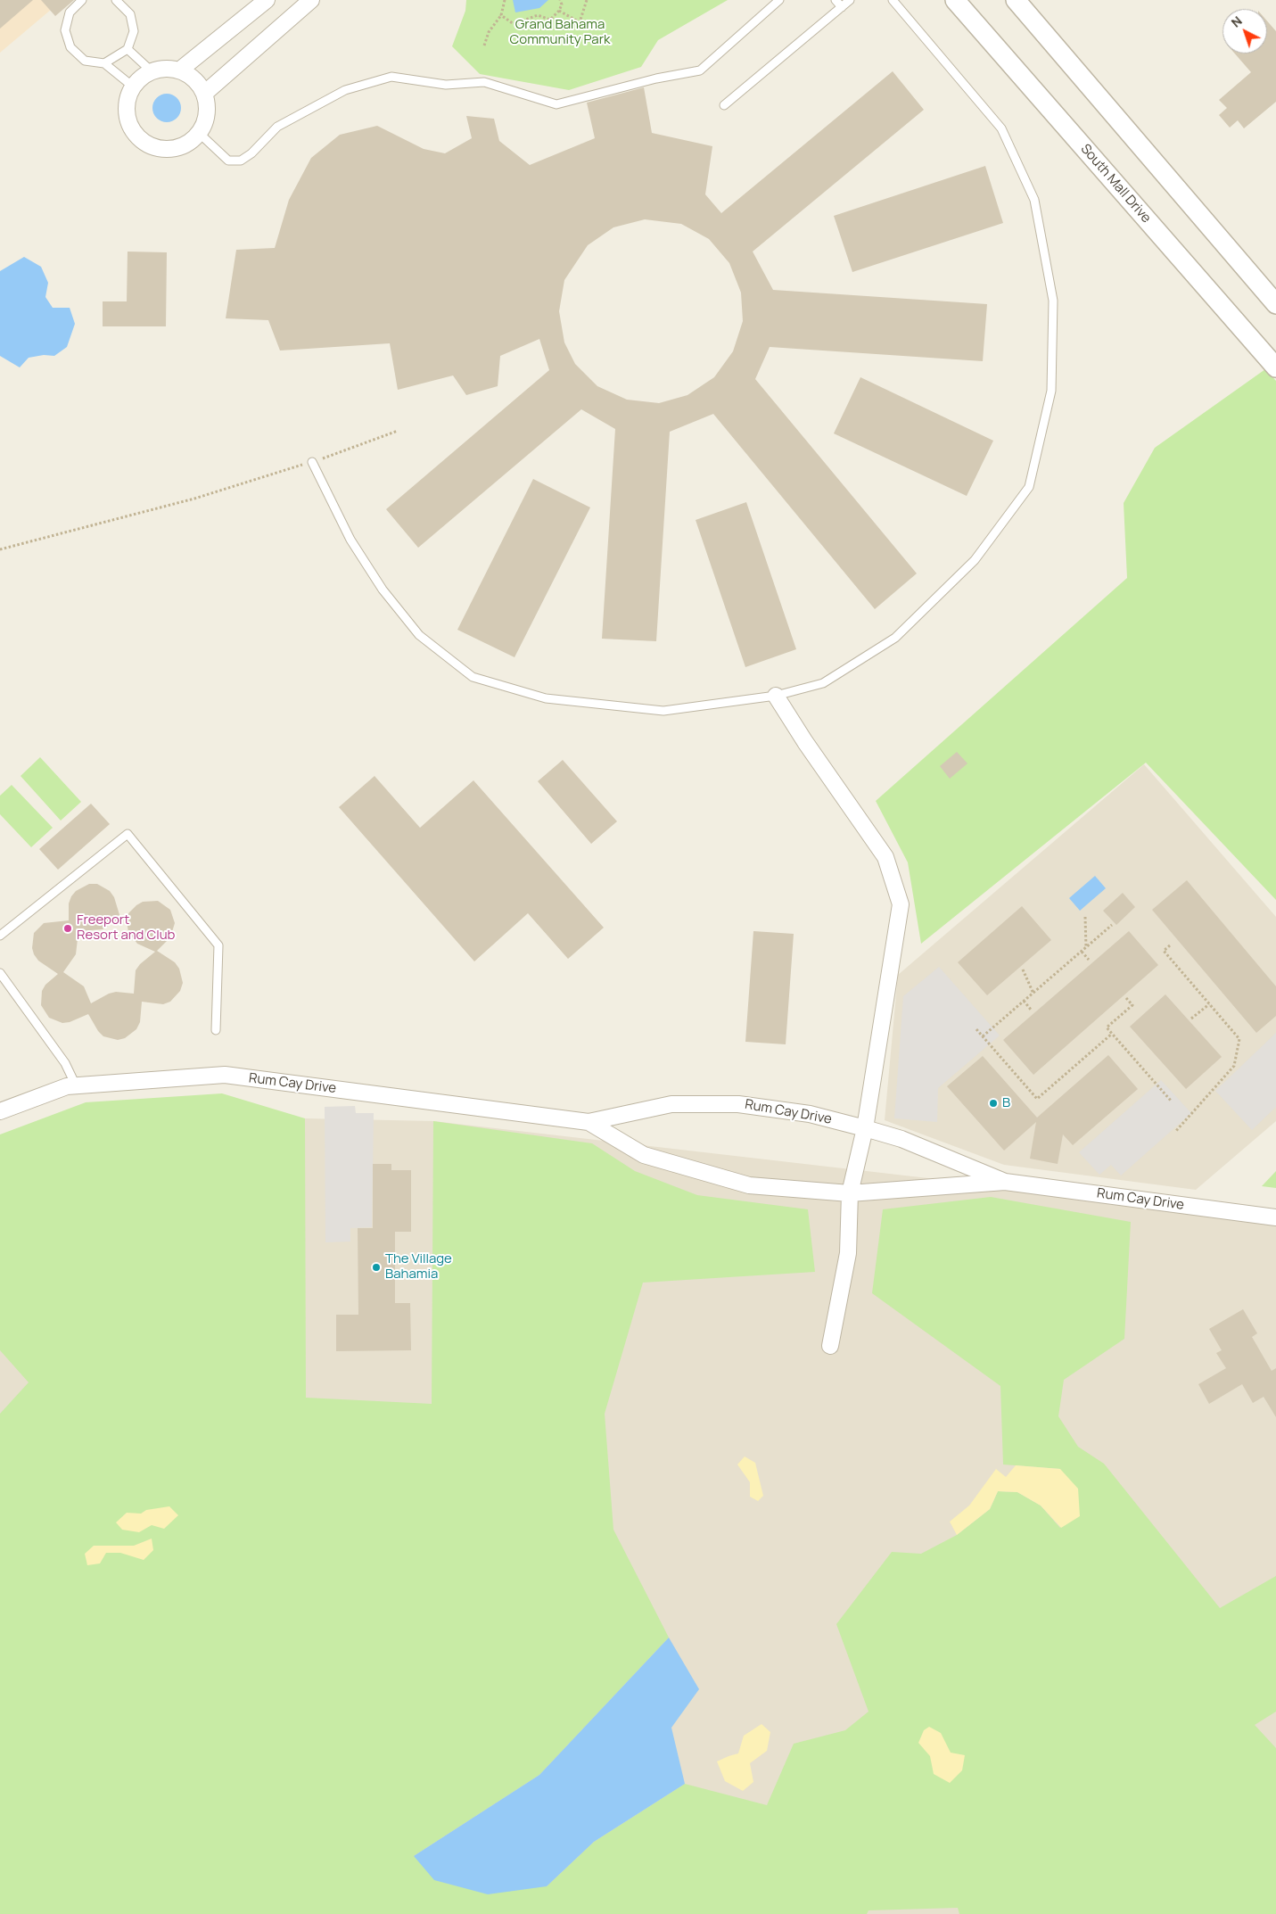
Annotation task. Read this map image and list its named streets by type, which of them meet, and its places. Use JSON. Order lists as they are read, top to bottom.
{
  "streets": {
    "street": ["South Mall Drive", "Rum Cay Drive"]
  },
  "parks": ["Grand Bahama Community Park"],
  "places": ["Freeport Resort and Club", "B", "The Village Bahamia"],
  "north": "top left"
}
